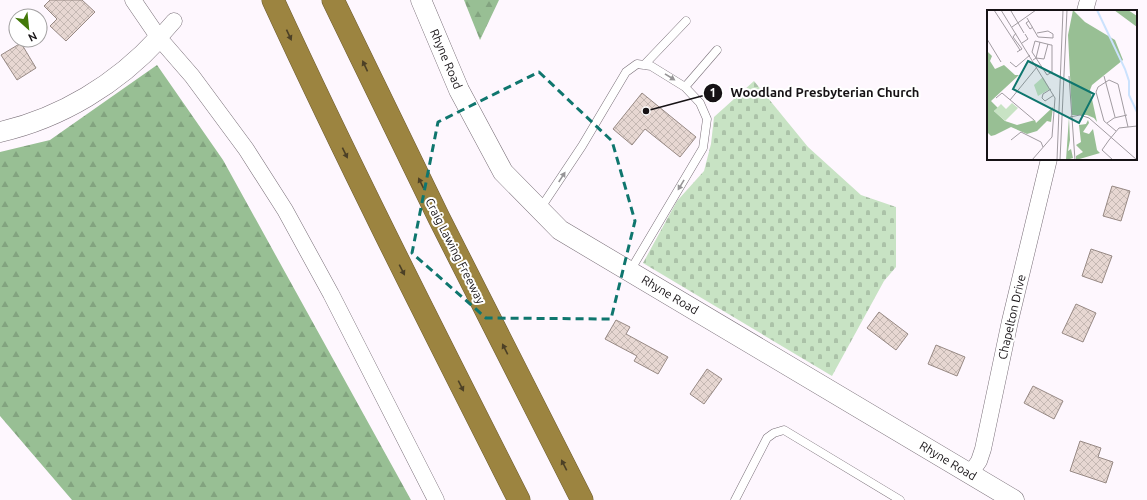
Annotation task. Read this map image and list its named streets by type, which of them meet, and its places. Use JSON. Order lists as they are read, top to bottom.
{
  "streets": {
    "highway": ["Craig Lawing Freeway"],
    "street": ["Rhyne Road", "Chapelton Drive"]
  },
  "crossings": [
    ["Rhyne Road", "Chapelton Drive"]
  ],
  "places": ["Woodland Presbyterian Church"],
  "north": "bottom right"
}
